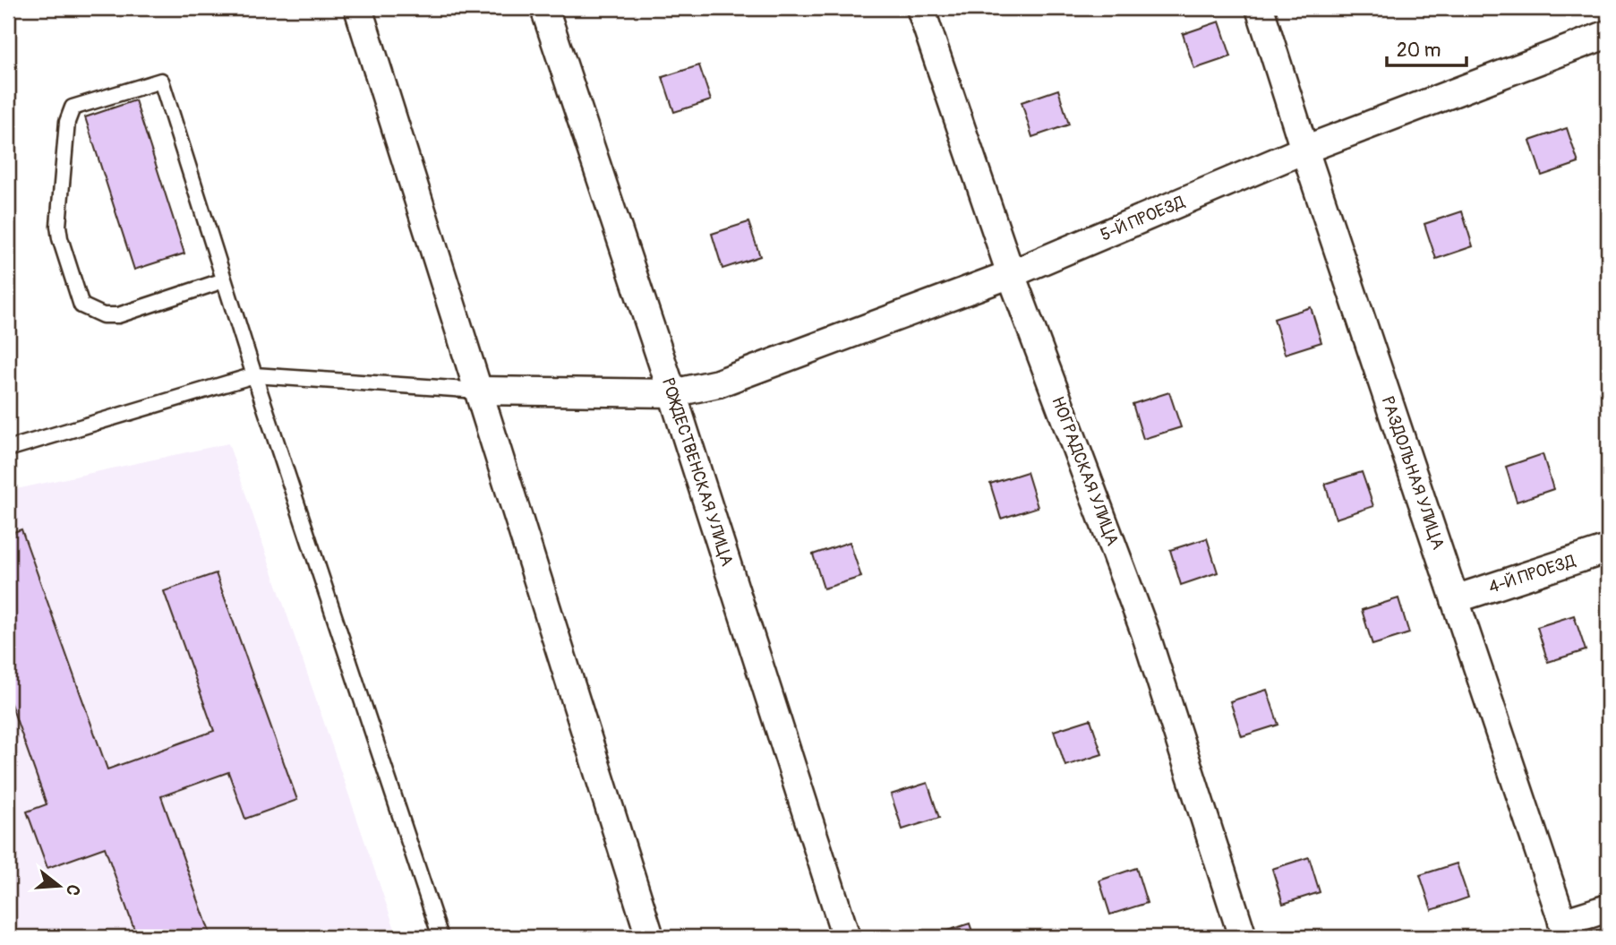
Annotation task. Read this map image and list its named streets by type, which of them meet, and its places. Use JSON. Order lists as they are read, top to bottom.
{
  "streets": {
    "street": [
      "5-Й ПРОЕЗД",
      "НОГРАДСКАЯ УЛИЦА",
      "РОЖДЕСТВЕНСКАЯ УЛИЦА",
      "РАЗДОЛЬНАЯ УЛИЦА",
      "4-Й ПРОЕЗД"
    ]
  },
  "crossings": [
    ["5-Й ПРОЕЗД", "НОГРАДСКАЯ УЛИЦА"],
    ["5-Й ПРОЕЗД", "РОЖДЕСТВЕНСКАЯ УЛИЦА"],
    ["5-Й ПРОЕЗД", "РАЗДОЛЬНАЯ УЛИЦА"],
    ["РАЗДОЛЬНАЯ УЛИЦА", "4-Й ПРОЕЗД"]
  ],
  "scale_bar": "20 m",
  "north": "right"
}
